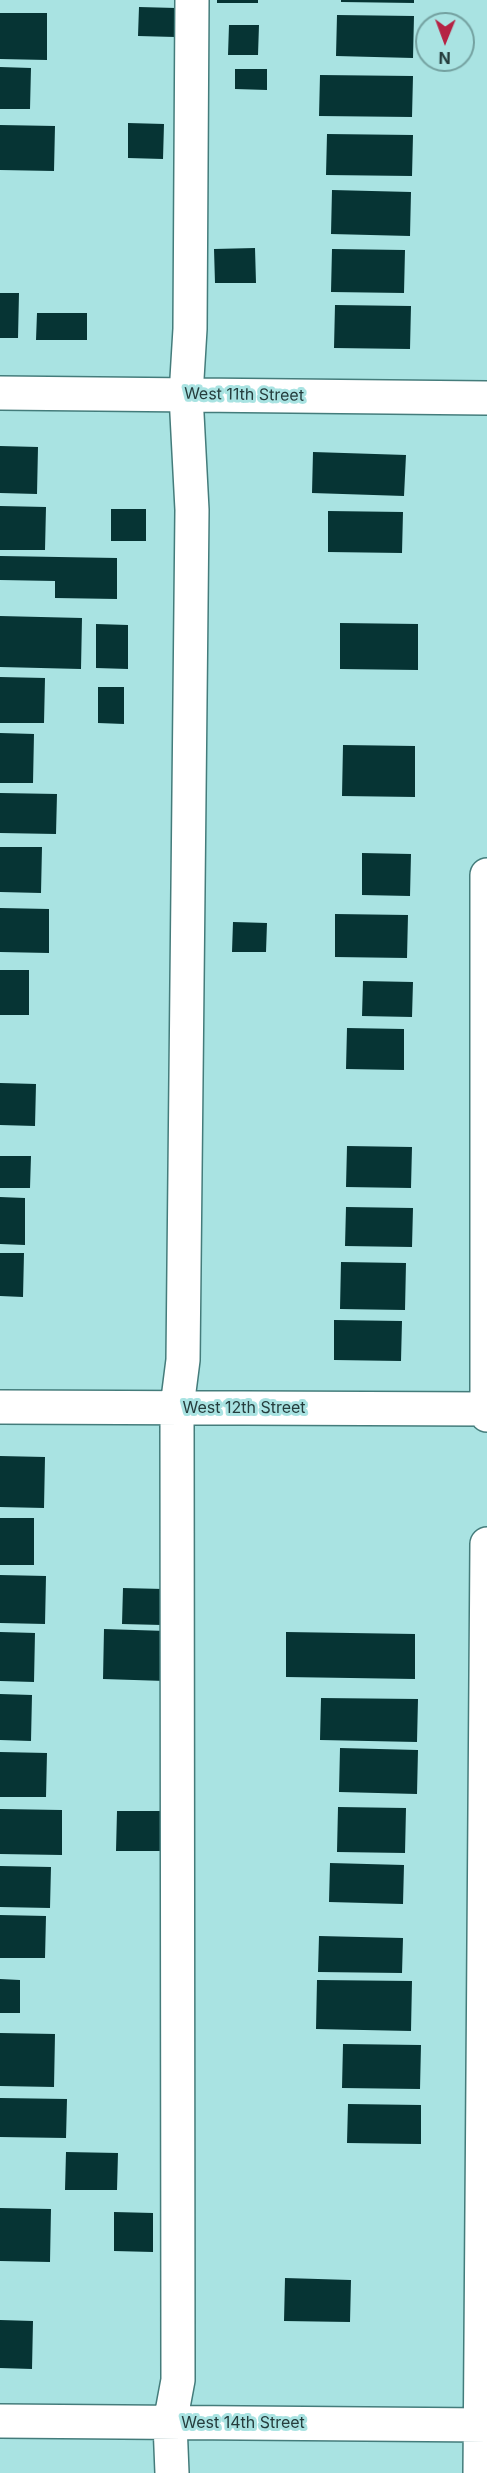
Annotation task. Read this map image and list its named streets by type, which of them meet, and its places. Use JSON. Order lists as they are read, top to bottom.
{
  "streets": {
    "street": ["West 11th Street", "West 12th Street", "West 14th Street"]
  },
  "north": "bottom"
}
